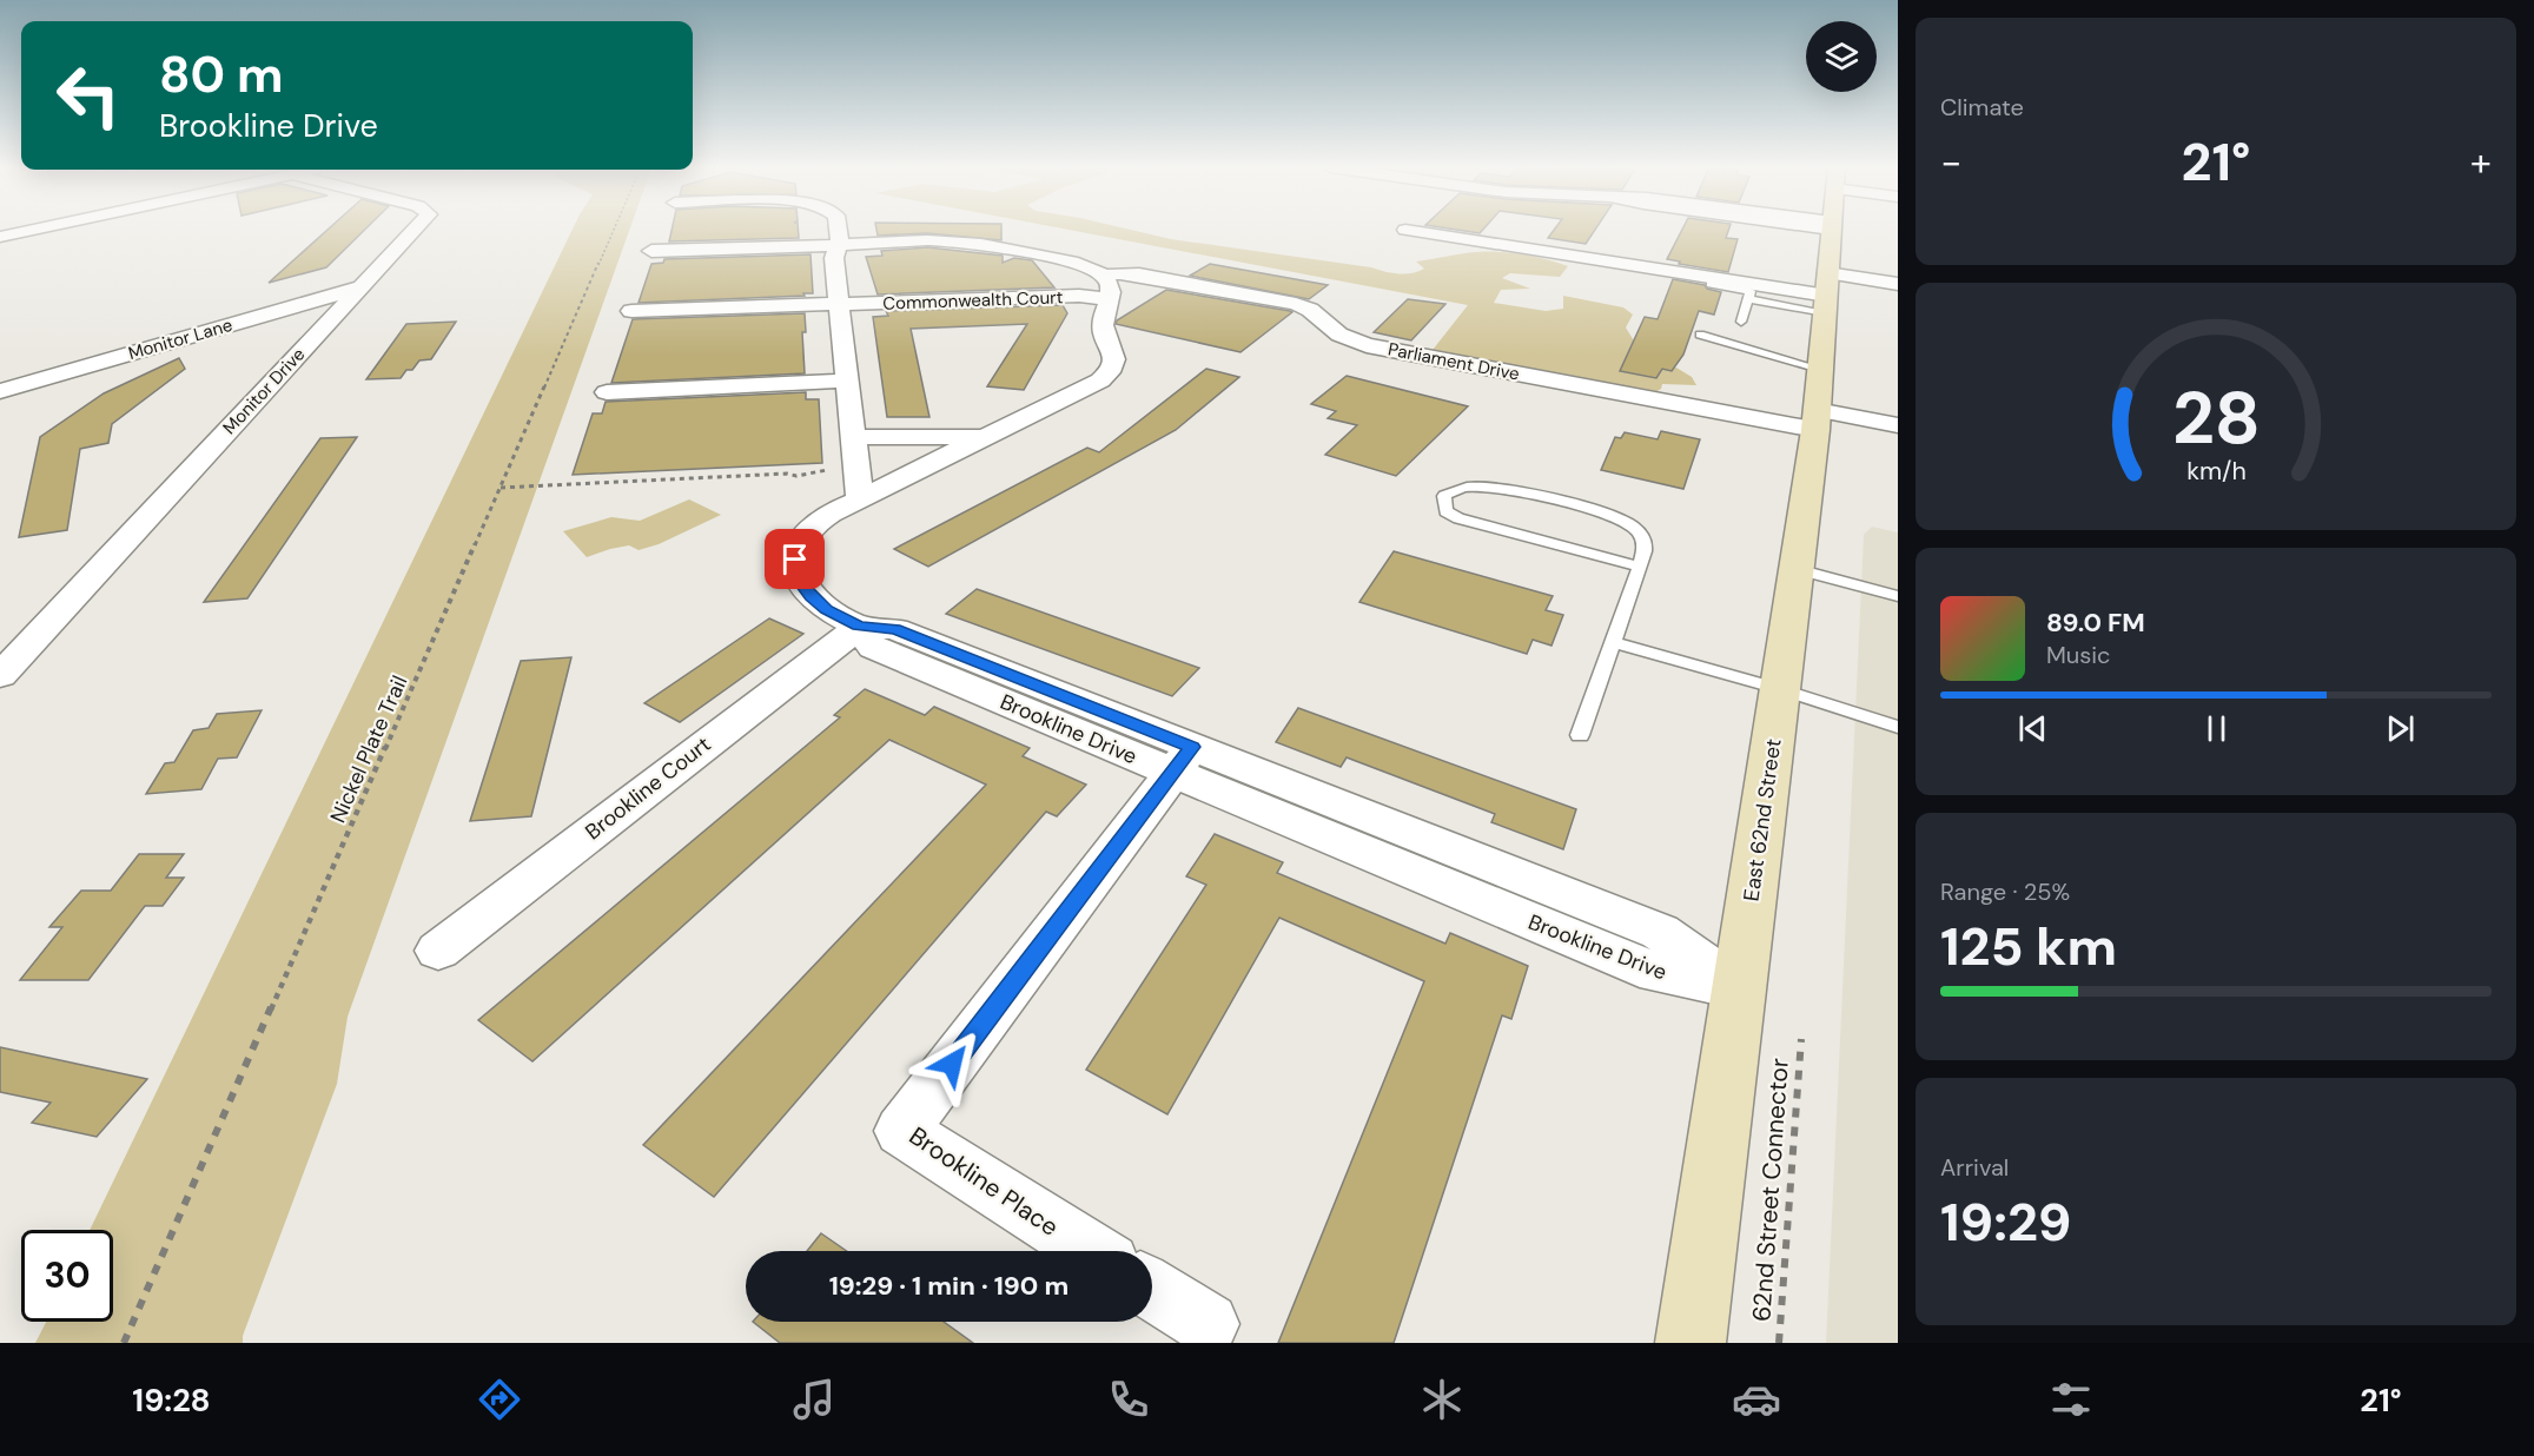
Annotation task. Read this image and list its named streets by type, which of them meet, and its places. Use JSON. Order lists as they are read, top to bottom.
{
  "streets": {
    "street": [
      "Commonwealth Court",
      "Monitor Lane",
      "Parliament Drive",
      "Monitor Drive",
      "Brookline Drive",
      "Brookline Court",
      "East 62nd Street",
      "Brookline Place"
    ],
    "path": ["Nickel Plate Trail", "62nd Street Connector"]
  },
  "crossings": [
    ["Commonwealth Court", "Parliament Drive"],
    ["Monitor Lane", "Monitor Drive"],
    ["Parliament Drive", "East 62nd Street"],
    ["Brookline Drive", "Brookline Court"],
    ["Brookline Drive", "East 62nd Street"],
    ["Brookline Drive", "Brookline Place"]
  ],
  "page": {
    "tile": [
      "Climate",
      ["Range · 25%", "125 km"],
      ["Arrival", "19:29"]
    ],
    "turn": ["80 m", "Brookline Drive"],
    "heat": ["−", "21°", "+"],
    "song": ["89.0 FM", "Music"],
    "limit": "30",
    "trip": "19:29 · 1 min · 190 m",
    "tabs": ["19:28", "21°"],
    "gauge": ["28", "km/h"]
  }
}
